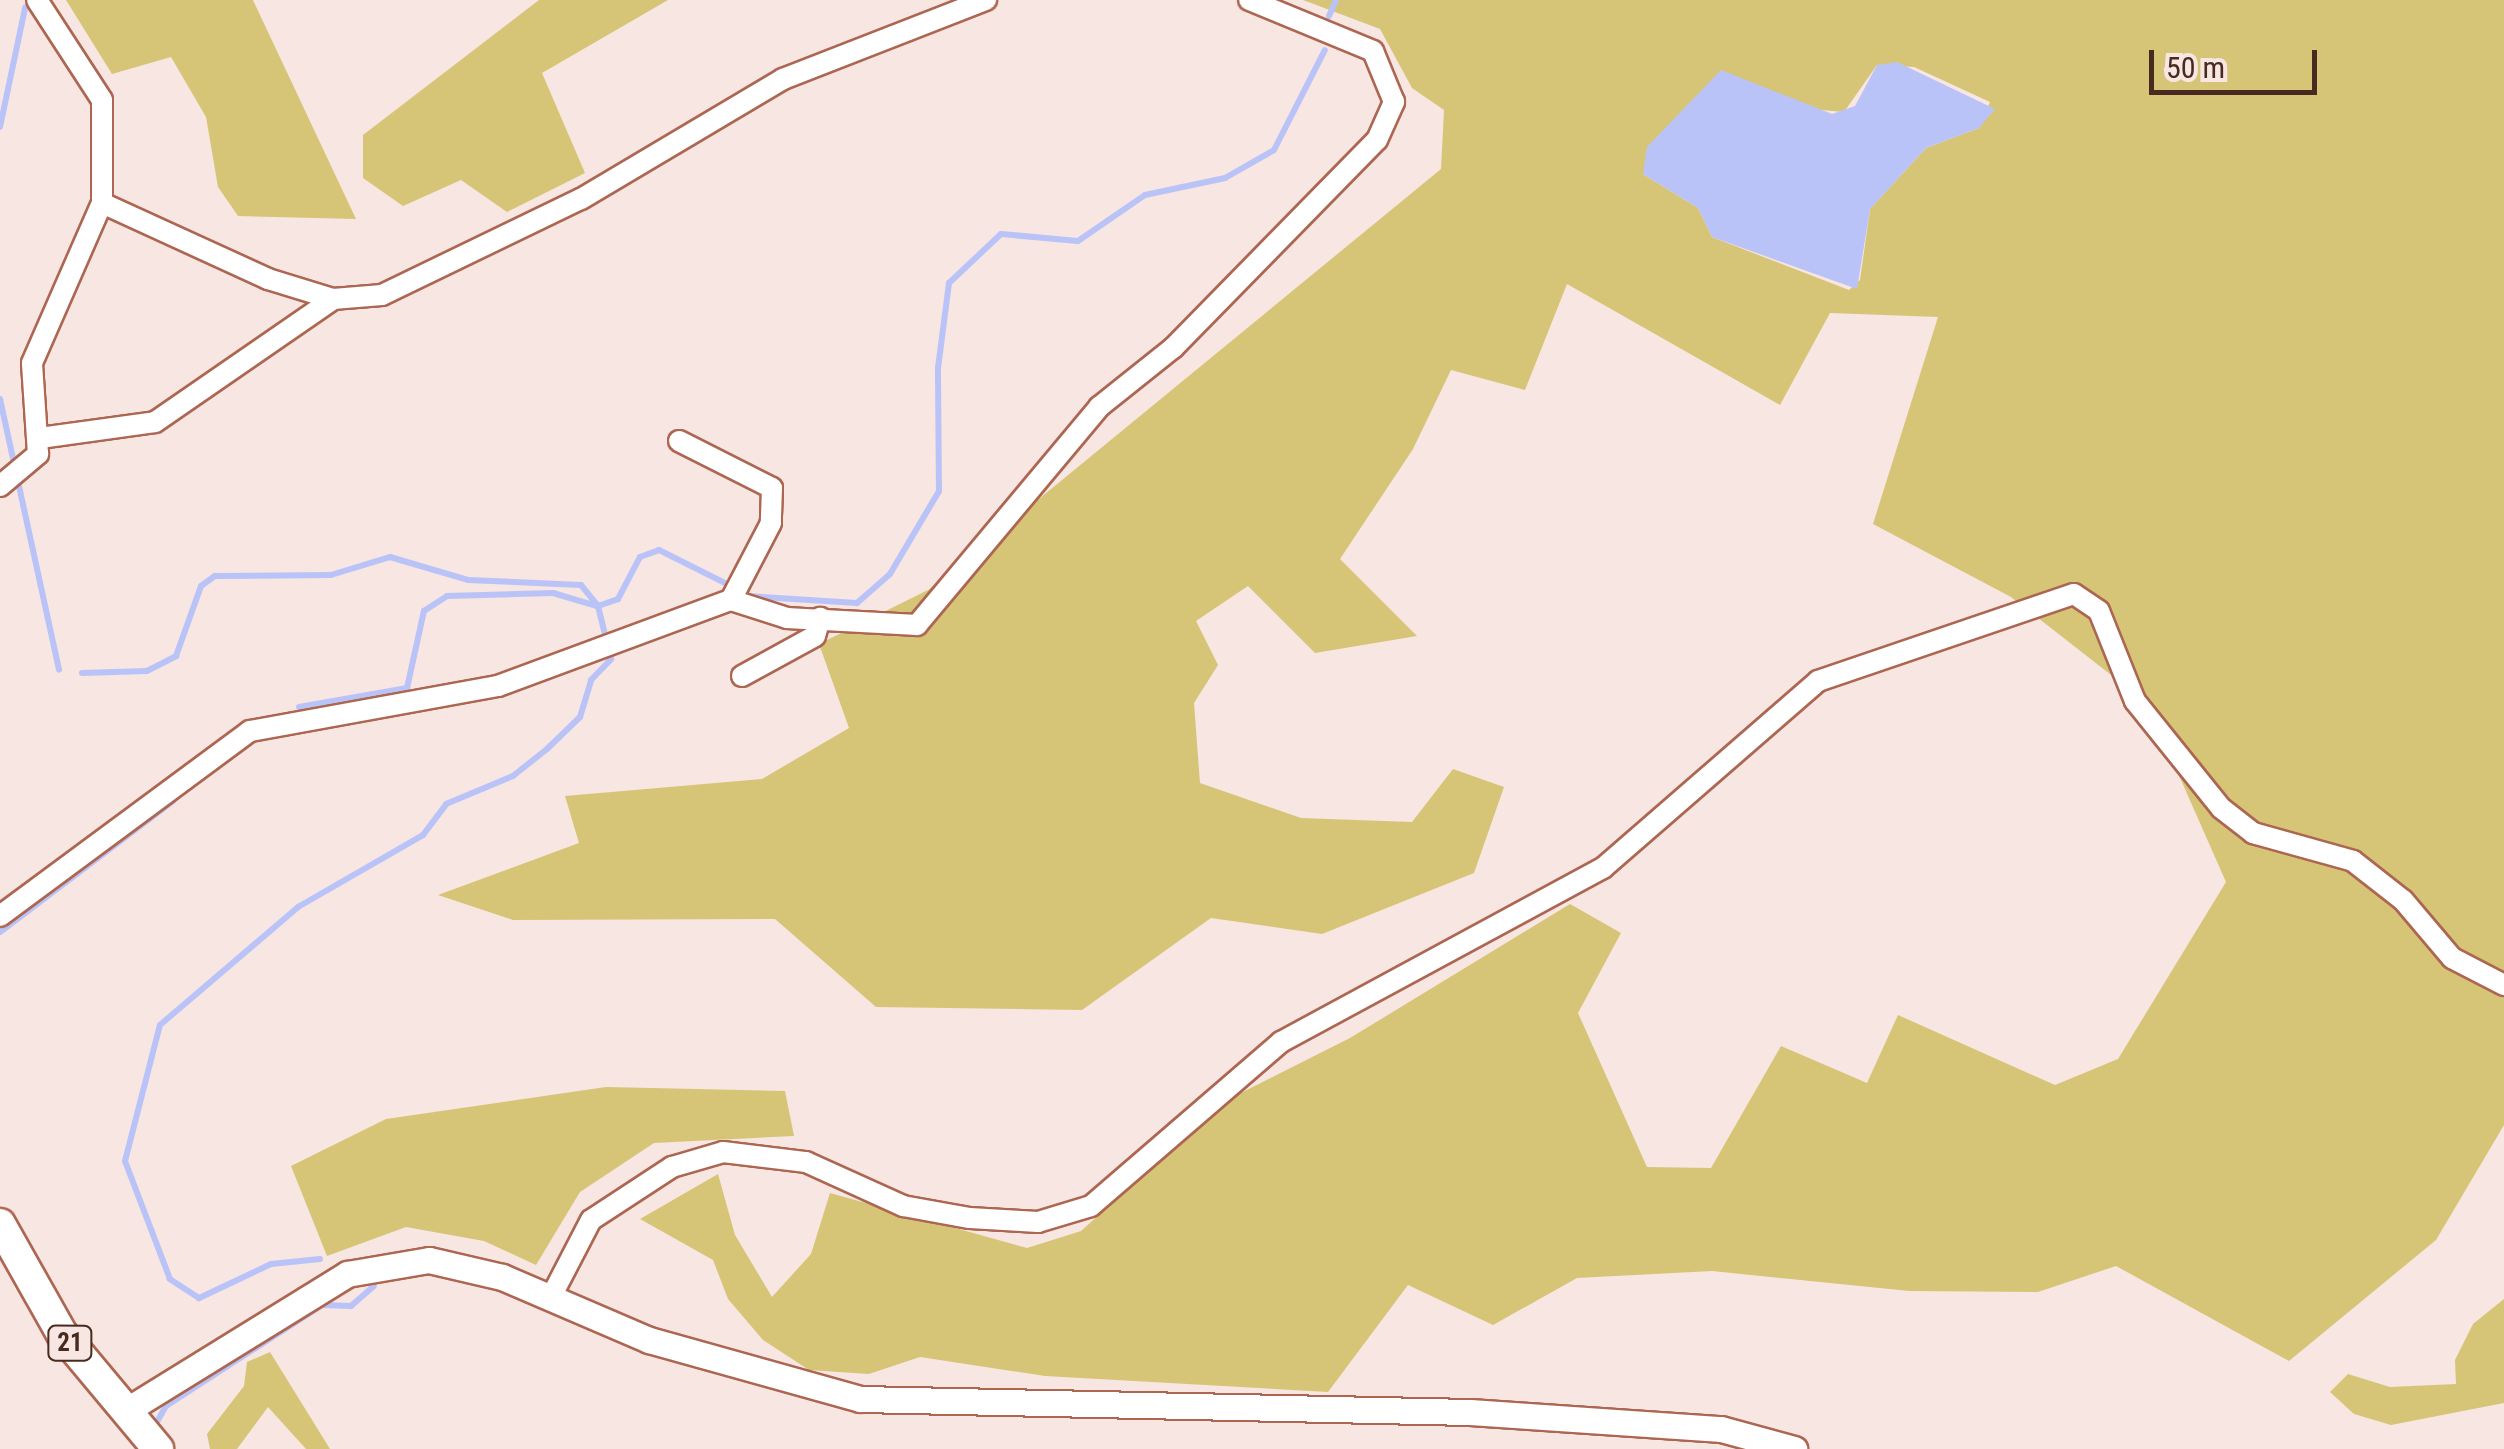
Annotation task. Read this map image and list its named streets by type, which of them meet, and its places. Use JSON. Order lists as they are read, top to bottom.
{
  "streets": {
    "main road": ["21"]
  },
  "scale_bar": "50 m"
}
